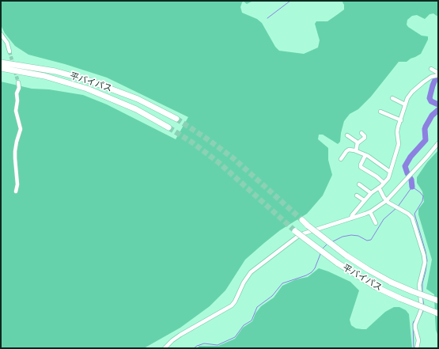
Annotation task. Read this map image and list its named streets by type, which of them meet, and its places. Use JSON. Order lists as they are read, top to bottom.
{
  "streets": {
    "highway": ["平バイパス"]
  }
}
